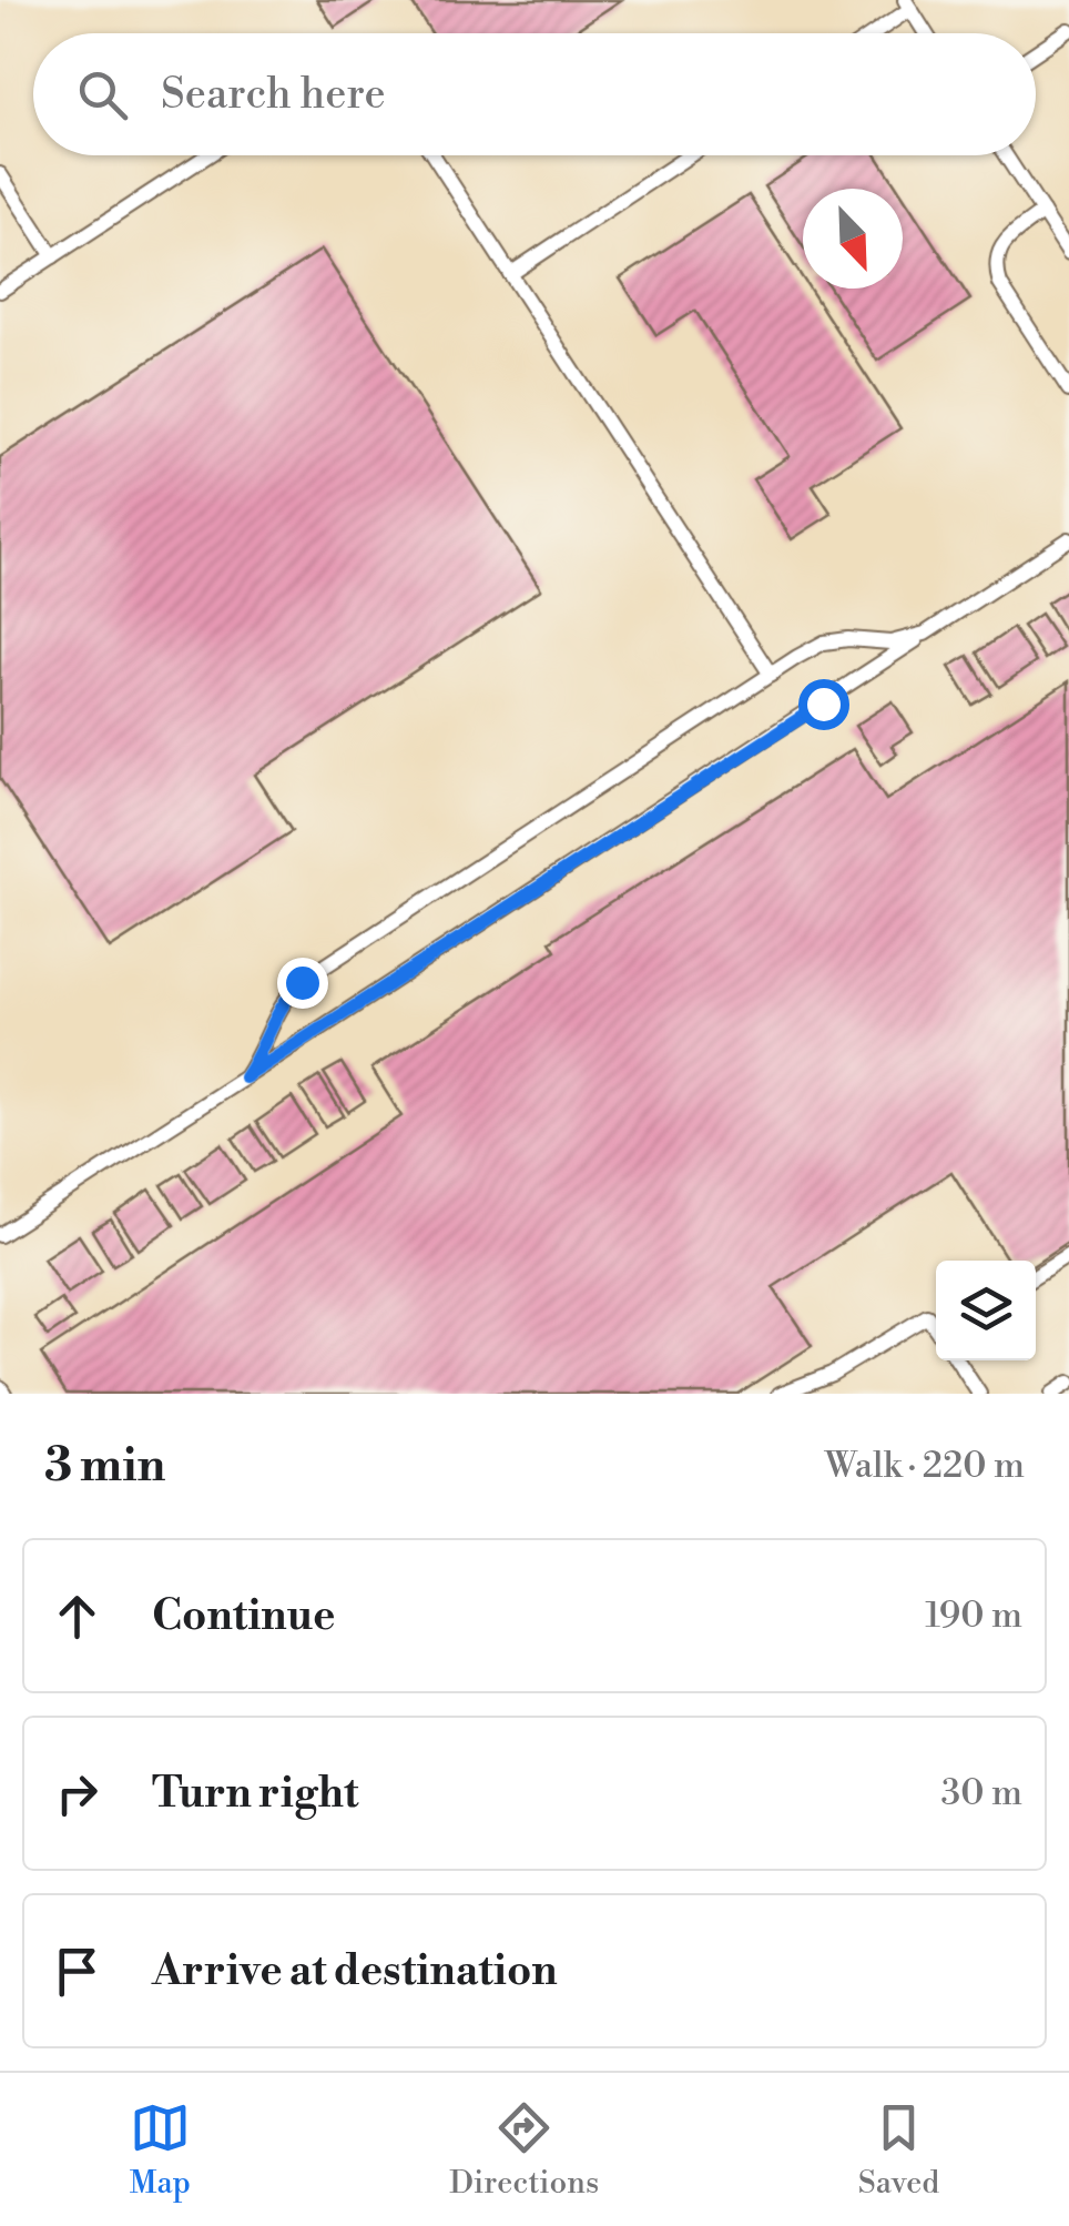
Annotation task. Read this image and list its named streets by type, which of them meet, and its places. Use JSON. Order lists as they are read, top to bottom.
{
  "north": "bottom right",
  "page": {
    "search": "Search here",
    "heading": ["3 min", "Walk · 220 m"],
    "list": [
      ["Continue", "190 m"],
      ["Turn right", "30 m"],
      "Arrive at destination"
    ],
    "nav": ["Map", "Directions", "Saved"]
  }
}
